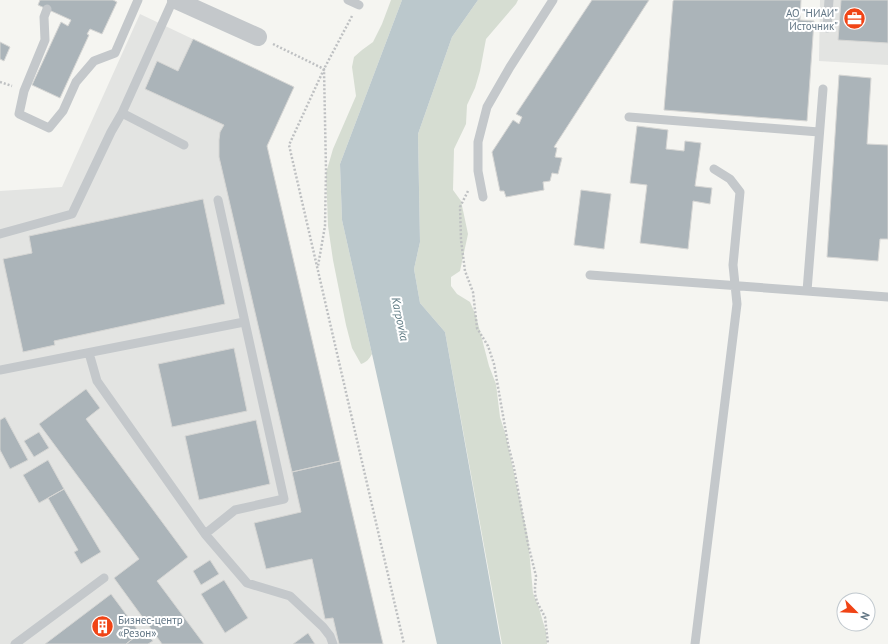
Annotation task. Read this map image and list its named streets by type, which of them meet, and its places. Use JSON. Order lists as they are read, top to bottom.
{
  "water": ["Karpovka"],
  "places": {
    "office": ["АО \"НИАИ\" Источник\""],
    "building": ["Бизнес-центр «Резон»"]
  },
  "north": "bottom right"
}
